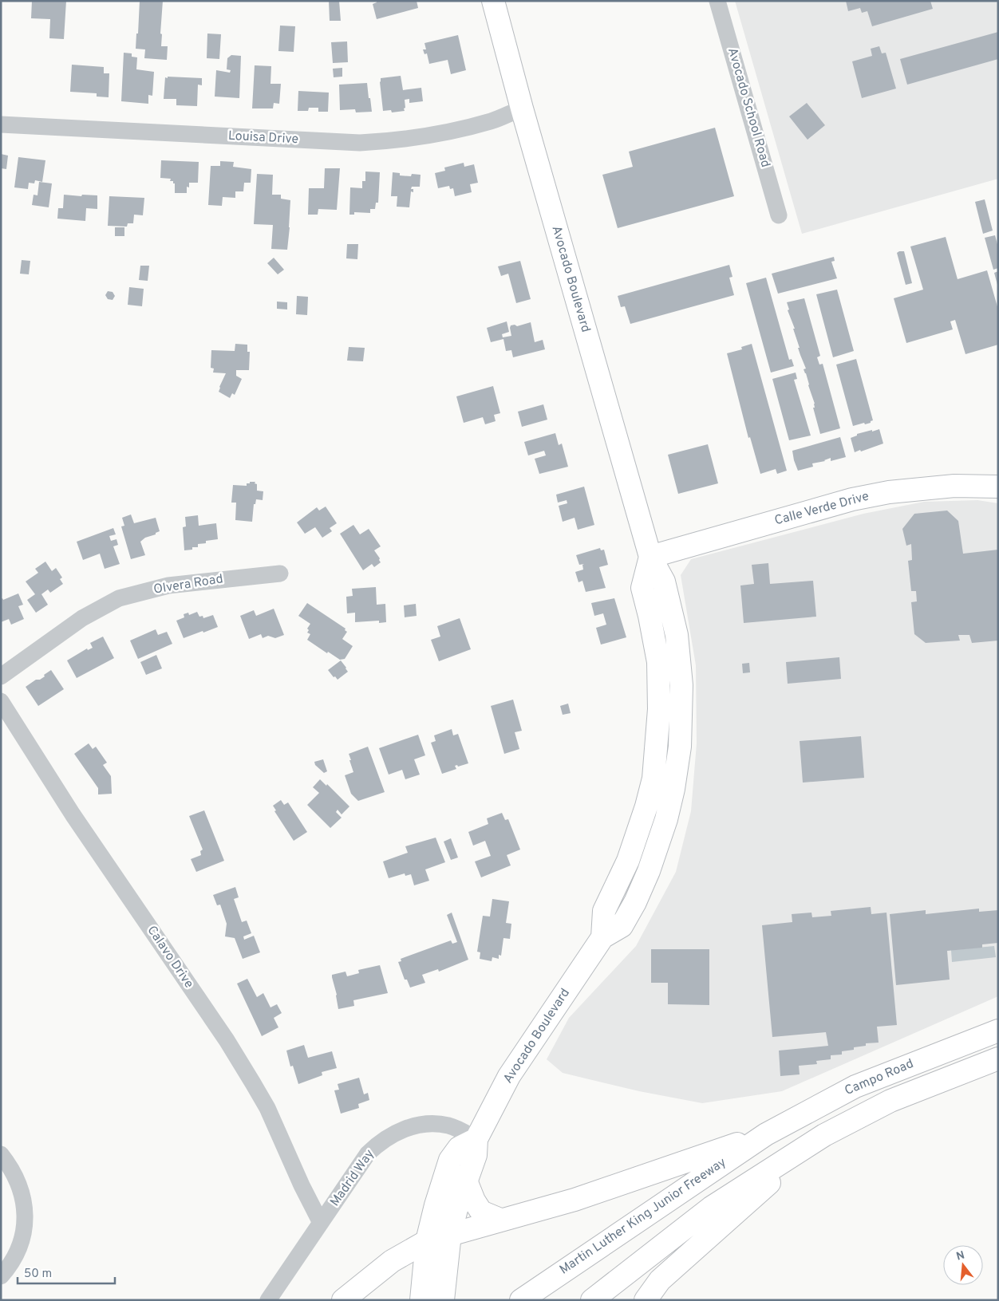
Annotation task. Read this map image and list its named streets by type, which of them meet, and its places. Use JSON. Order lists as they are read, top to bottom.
{
  "streets": {
    "main road": [
      "Avocado Boulevard",
      "Calle Verde Drive",
      "Campo Road",
      "Martin Luther King Junior Freeway"
    ],
    "street": [
      "Avocado School Road",
      "Louisa Drive",
      "Olvera Road",
      "Calavo Drive",
      "Madrid Way"
    ]
  },
  "crossings": [
    ["Louisa Drive", "Avocado Boulevard"],
    ["Avocado Boulevard", "Calle Verde Drive"],
    ["Avocado Boulevard", "Madrid Way"],
    ["Calavo Drive", "Madrid Way"],
    ["Campo Road", "Martin Luther King Junior Freeway"]
  ],
  "scale_bar": "50 m",
  "north": "top"
}
